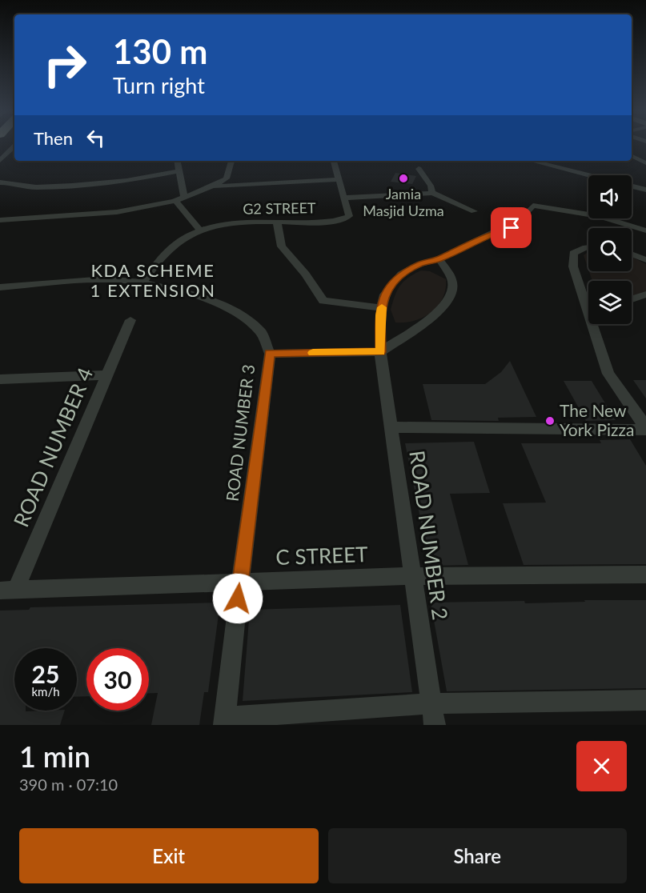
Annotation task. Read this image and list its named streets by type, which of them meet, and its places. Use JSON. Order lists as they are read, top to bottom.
{
  "streets": {
    "street": [
      "G2 STREET",
      "ROAD NUMBER 3",
      "ROAD NUMBER 4",
      "ROAD NUMBER 2",
      "C STREET"
    ]
  },
  "crossings": [
    ["G2 STREET", "ROAD NUMBER 3"],
    ["ROAD NUMBER 3", "C STREET"],
    ["ROAD NUMBER 4", "C STREET"],
    ["ROAD NUMBER 2", "C STREET"]
  ],
  "districts": ["KDA SCHEME 1 EXTENSION"],
  "places": ["Jamia Masjid Uzma", "The New York Pizza"],
  "page": {
    "turn": ["130 m", "Turn right"],
    "then": "Then",
    "speed": "25 km/h",
    "limit": "30",
    "heading": ["1 min", "390 m · 07:10"],
    "buttons": ["Exit", "Share"]
  }
}
